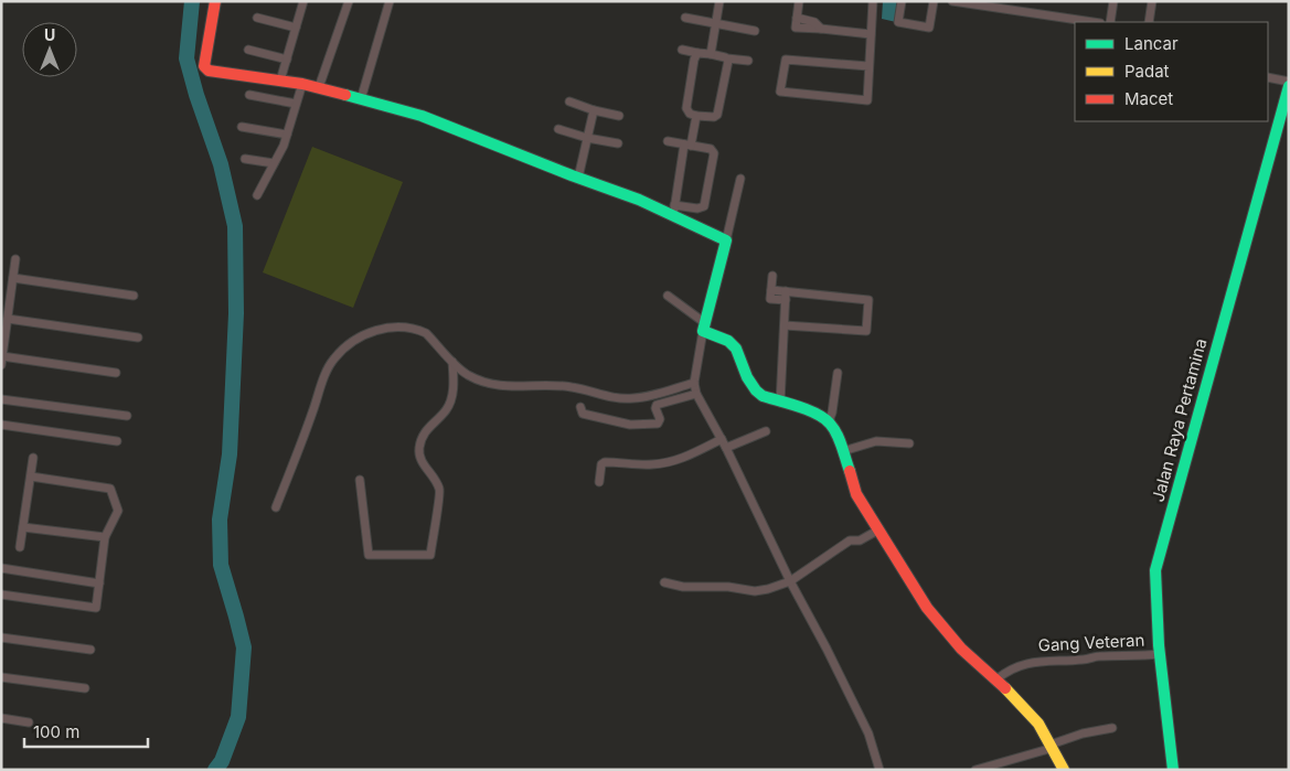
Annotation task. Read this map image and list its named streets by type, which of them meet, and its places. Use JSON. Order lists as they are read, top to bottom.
{
  "streets": {
    "street": ["Jalan Raya Pertamina", "Gang Veteran"]
  },
  "crossings": [
    ["Jalan Raya Pertamina", "Gang Veteran"]
  ],
  "legend": ["Lancar", "Padat", "Macet"],
  "scale_bar": "100 m",
  "north": "top"
}
